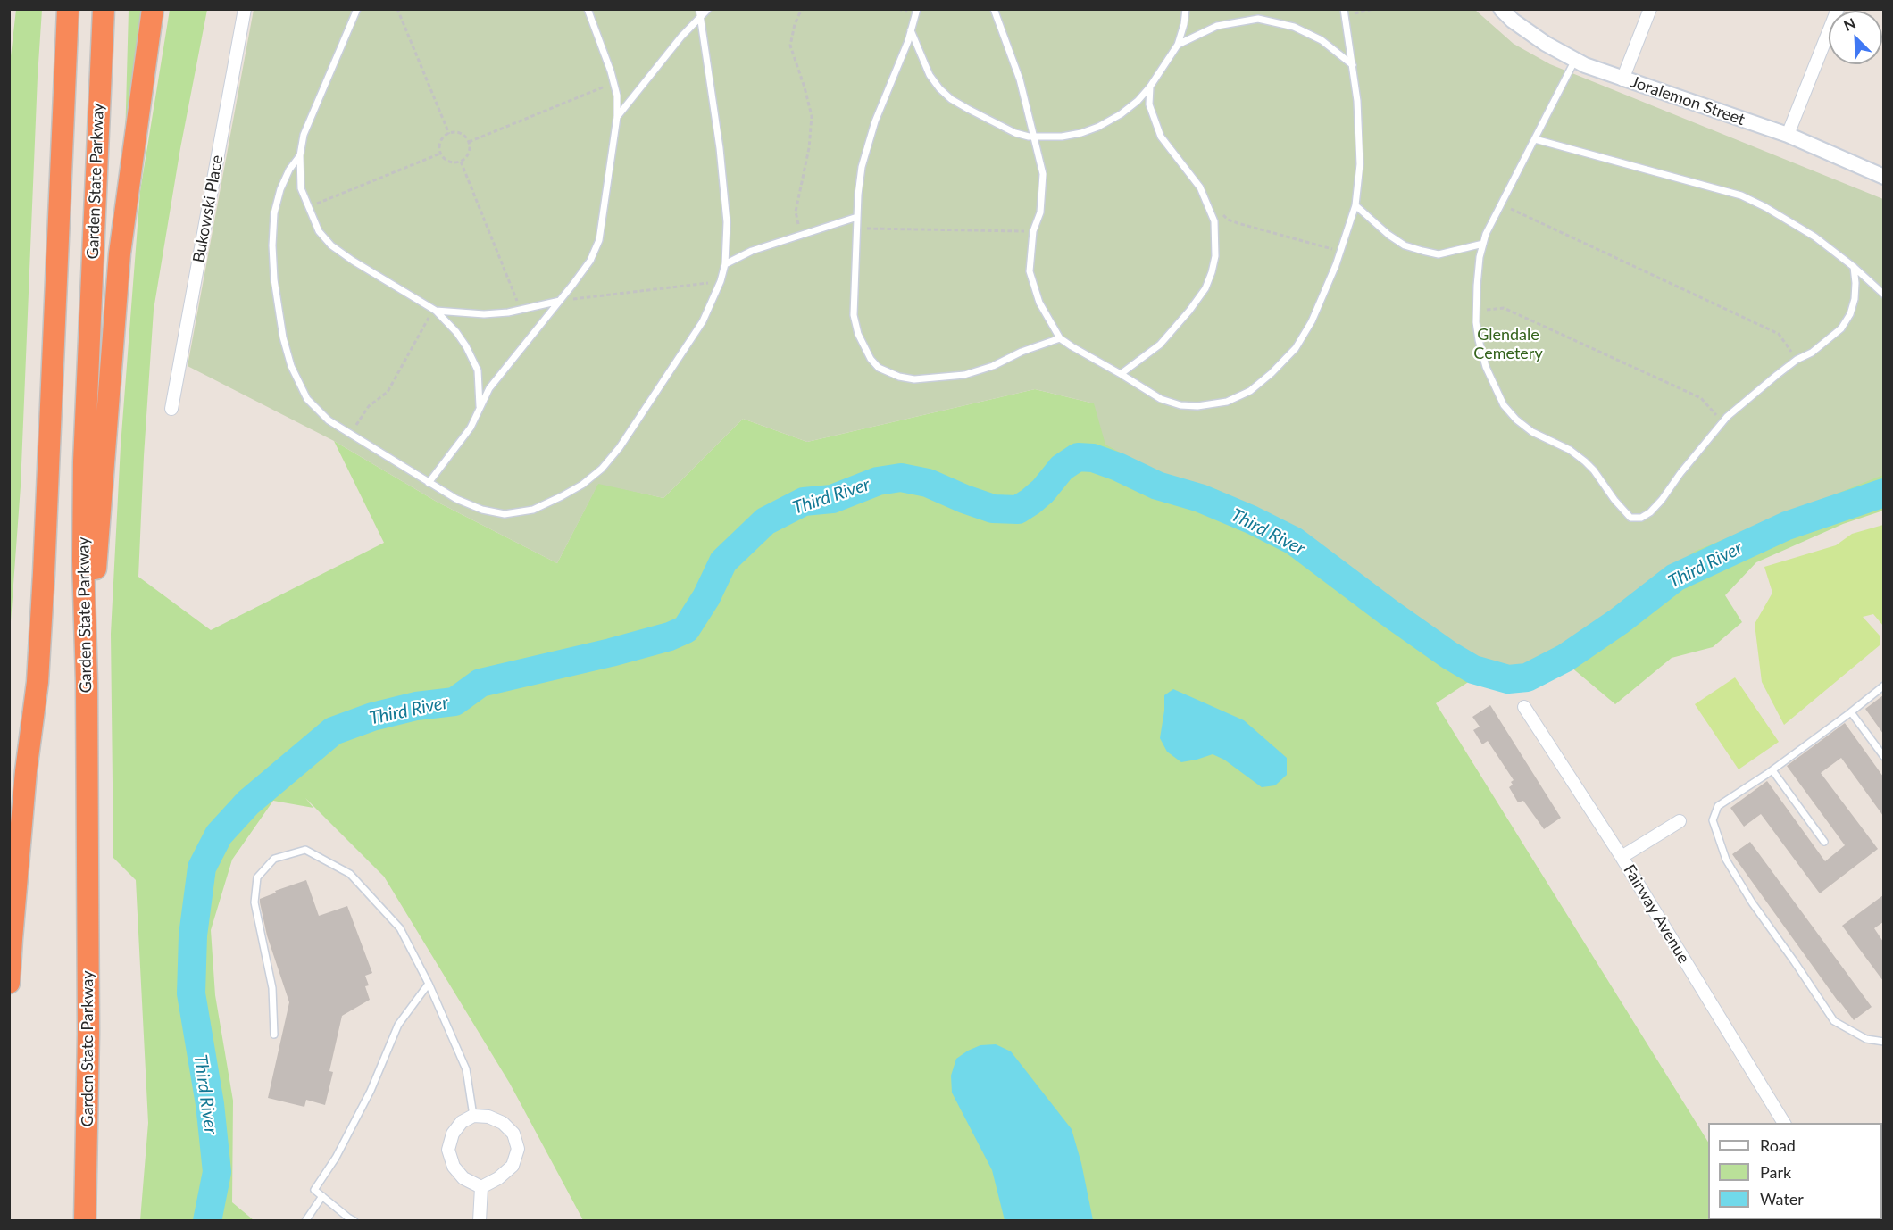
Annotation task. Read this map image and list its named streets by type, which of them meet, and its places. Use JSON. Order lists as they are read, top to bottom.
{
  "streets": {
    "highway": ["Garden State Parkway"],
    "street": ["Joralemon Street", "Bukowski Place", "Fairway Avenue"]
  },
  "water": ["Third River"],
  "parks": ["Glendale Cemetery"],
  "legend": ["Road", "Park", "Water"],
  "north": "top left"
}
